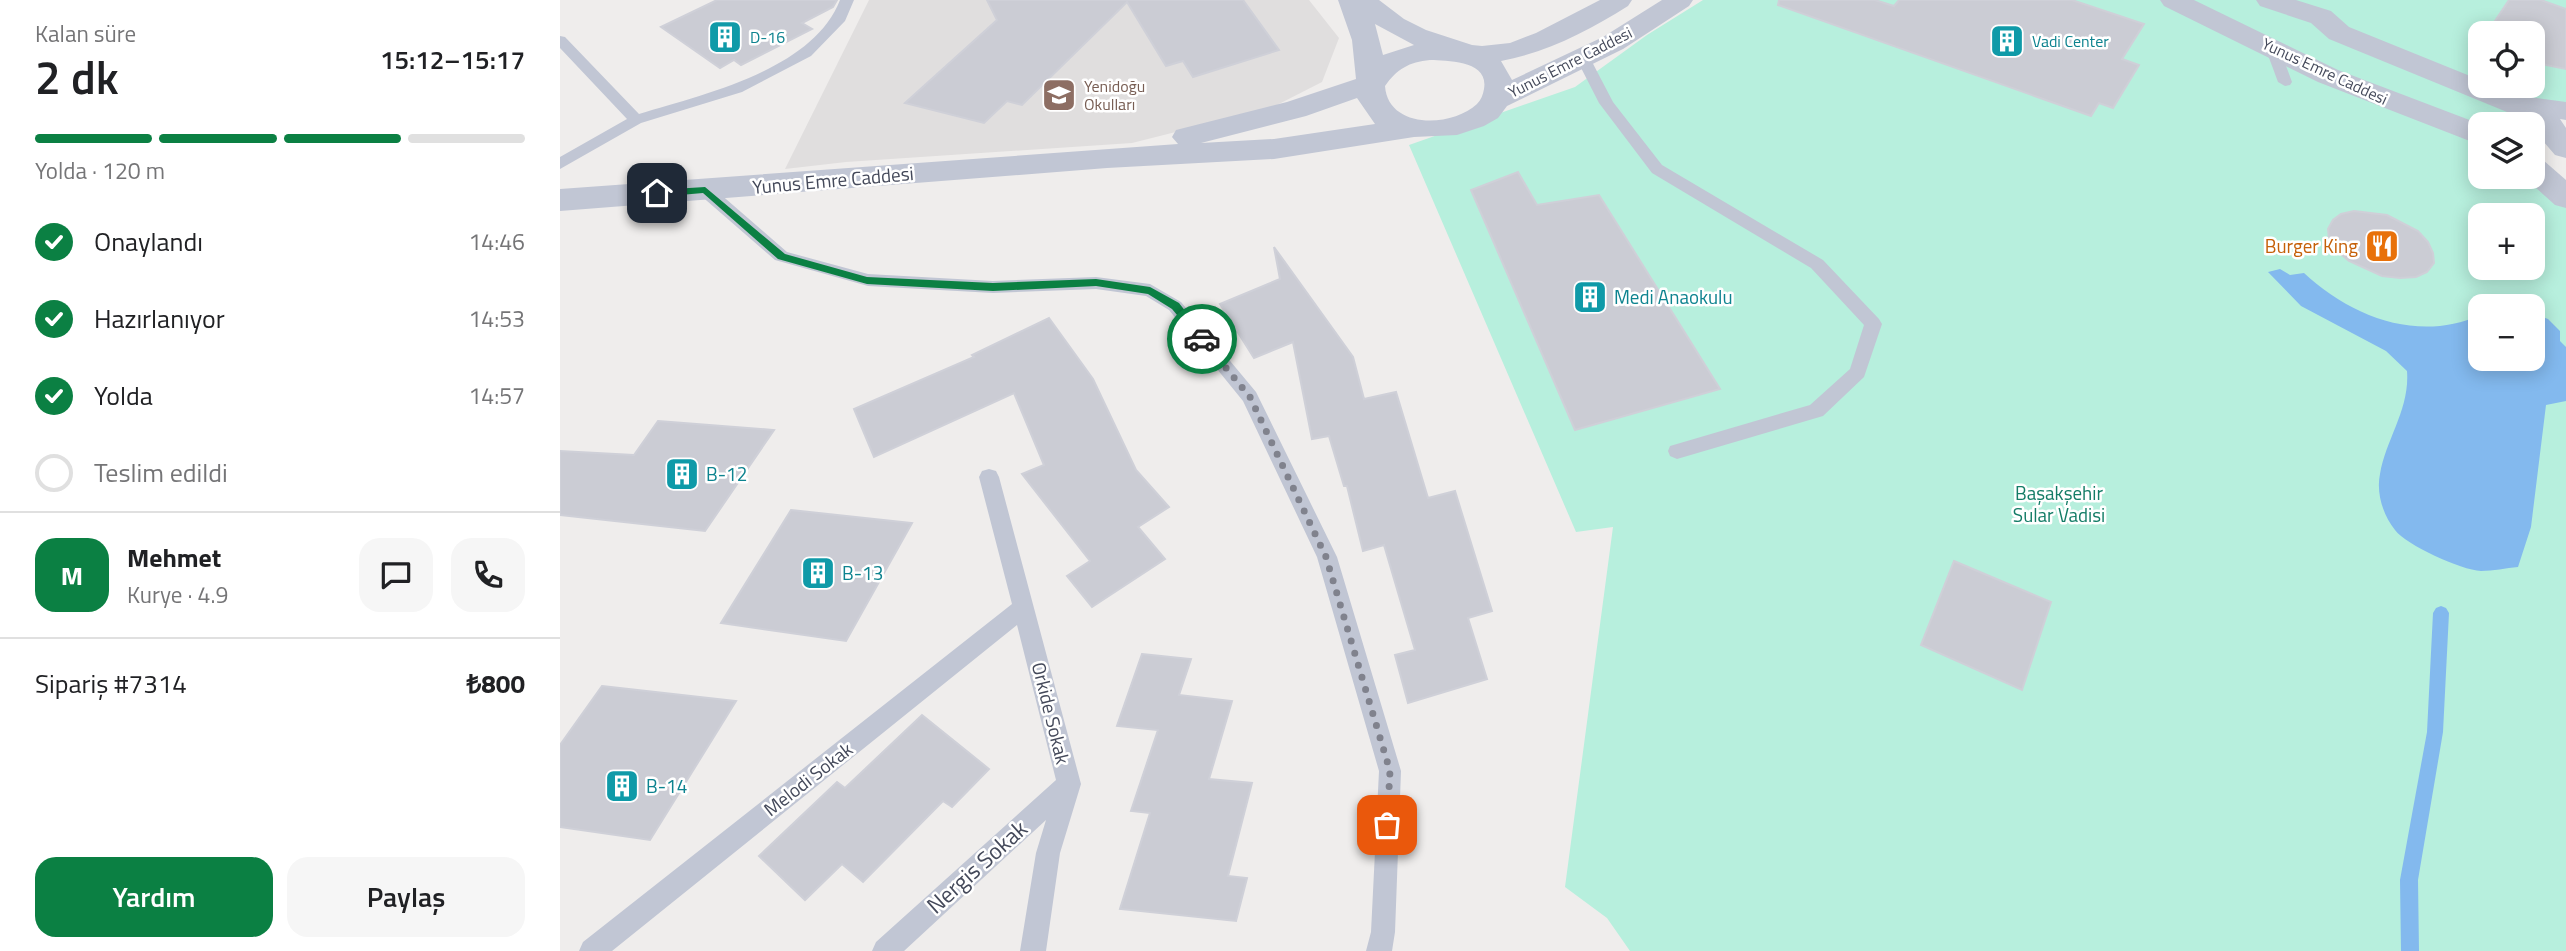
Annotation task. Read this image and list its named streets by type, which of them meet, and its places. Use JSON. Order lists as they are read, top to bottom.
{
  "streets": {
    "street": ["Yunus Emre Caddesi"],
    "lane": ["Orkide Sokak", "Melodi Sokak", "Nergis Sokak"]
  },
  "crossings": [
    ["Orkide Sokak", "Melodi Sokak"],
    ["Orkide Sokak", "Nergis Sokak"]
  ],
  "parks": ["Başakşehir Sular Vadisi"],
  "places": {
    "building": [
      "D-16",
      "Vadi Center",
      "Medi Anaokulu",
      "B-12",
      "B-13",
      "B-14"
    ],
    "school or university": ["Yenidoğu Okulları"],
    "restaurant": ["Burger King"]
  },
  "page": {
    "heading": ["2 dk", "Kalan süre", "15:12–15:17"],
    "panel": [
      "Mehmet",
      "Kurye · 4.9",
      "Sipariş #7314",
      "₺800"
    ],
    "map_buttons": ["+", "−"],
    "bar": "Yolda · 120 m",
    "list": [
      ["Onaylandı", "14:46"],
      ["Hazırlanıyor", "14:53"],
      ["Yolda", "14:57"],
      "Teslim edildi"
    ],
    "round": "M",
    "buttons": ["Yardım", "Paylaş"]
  }
}
